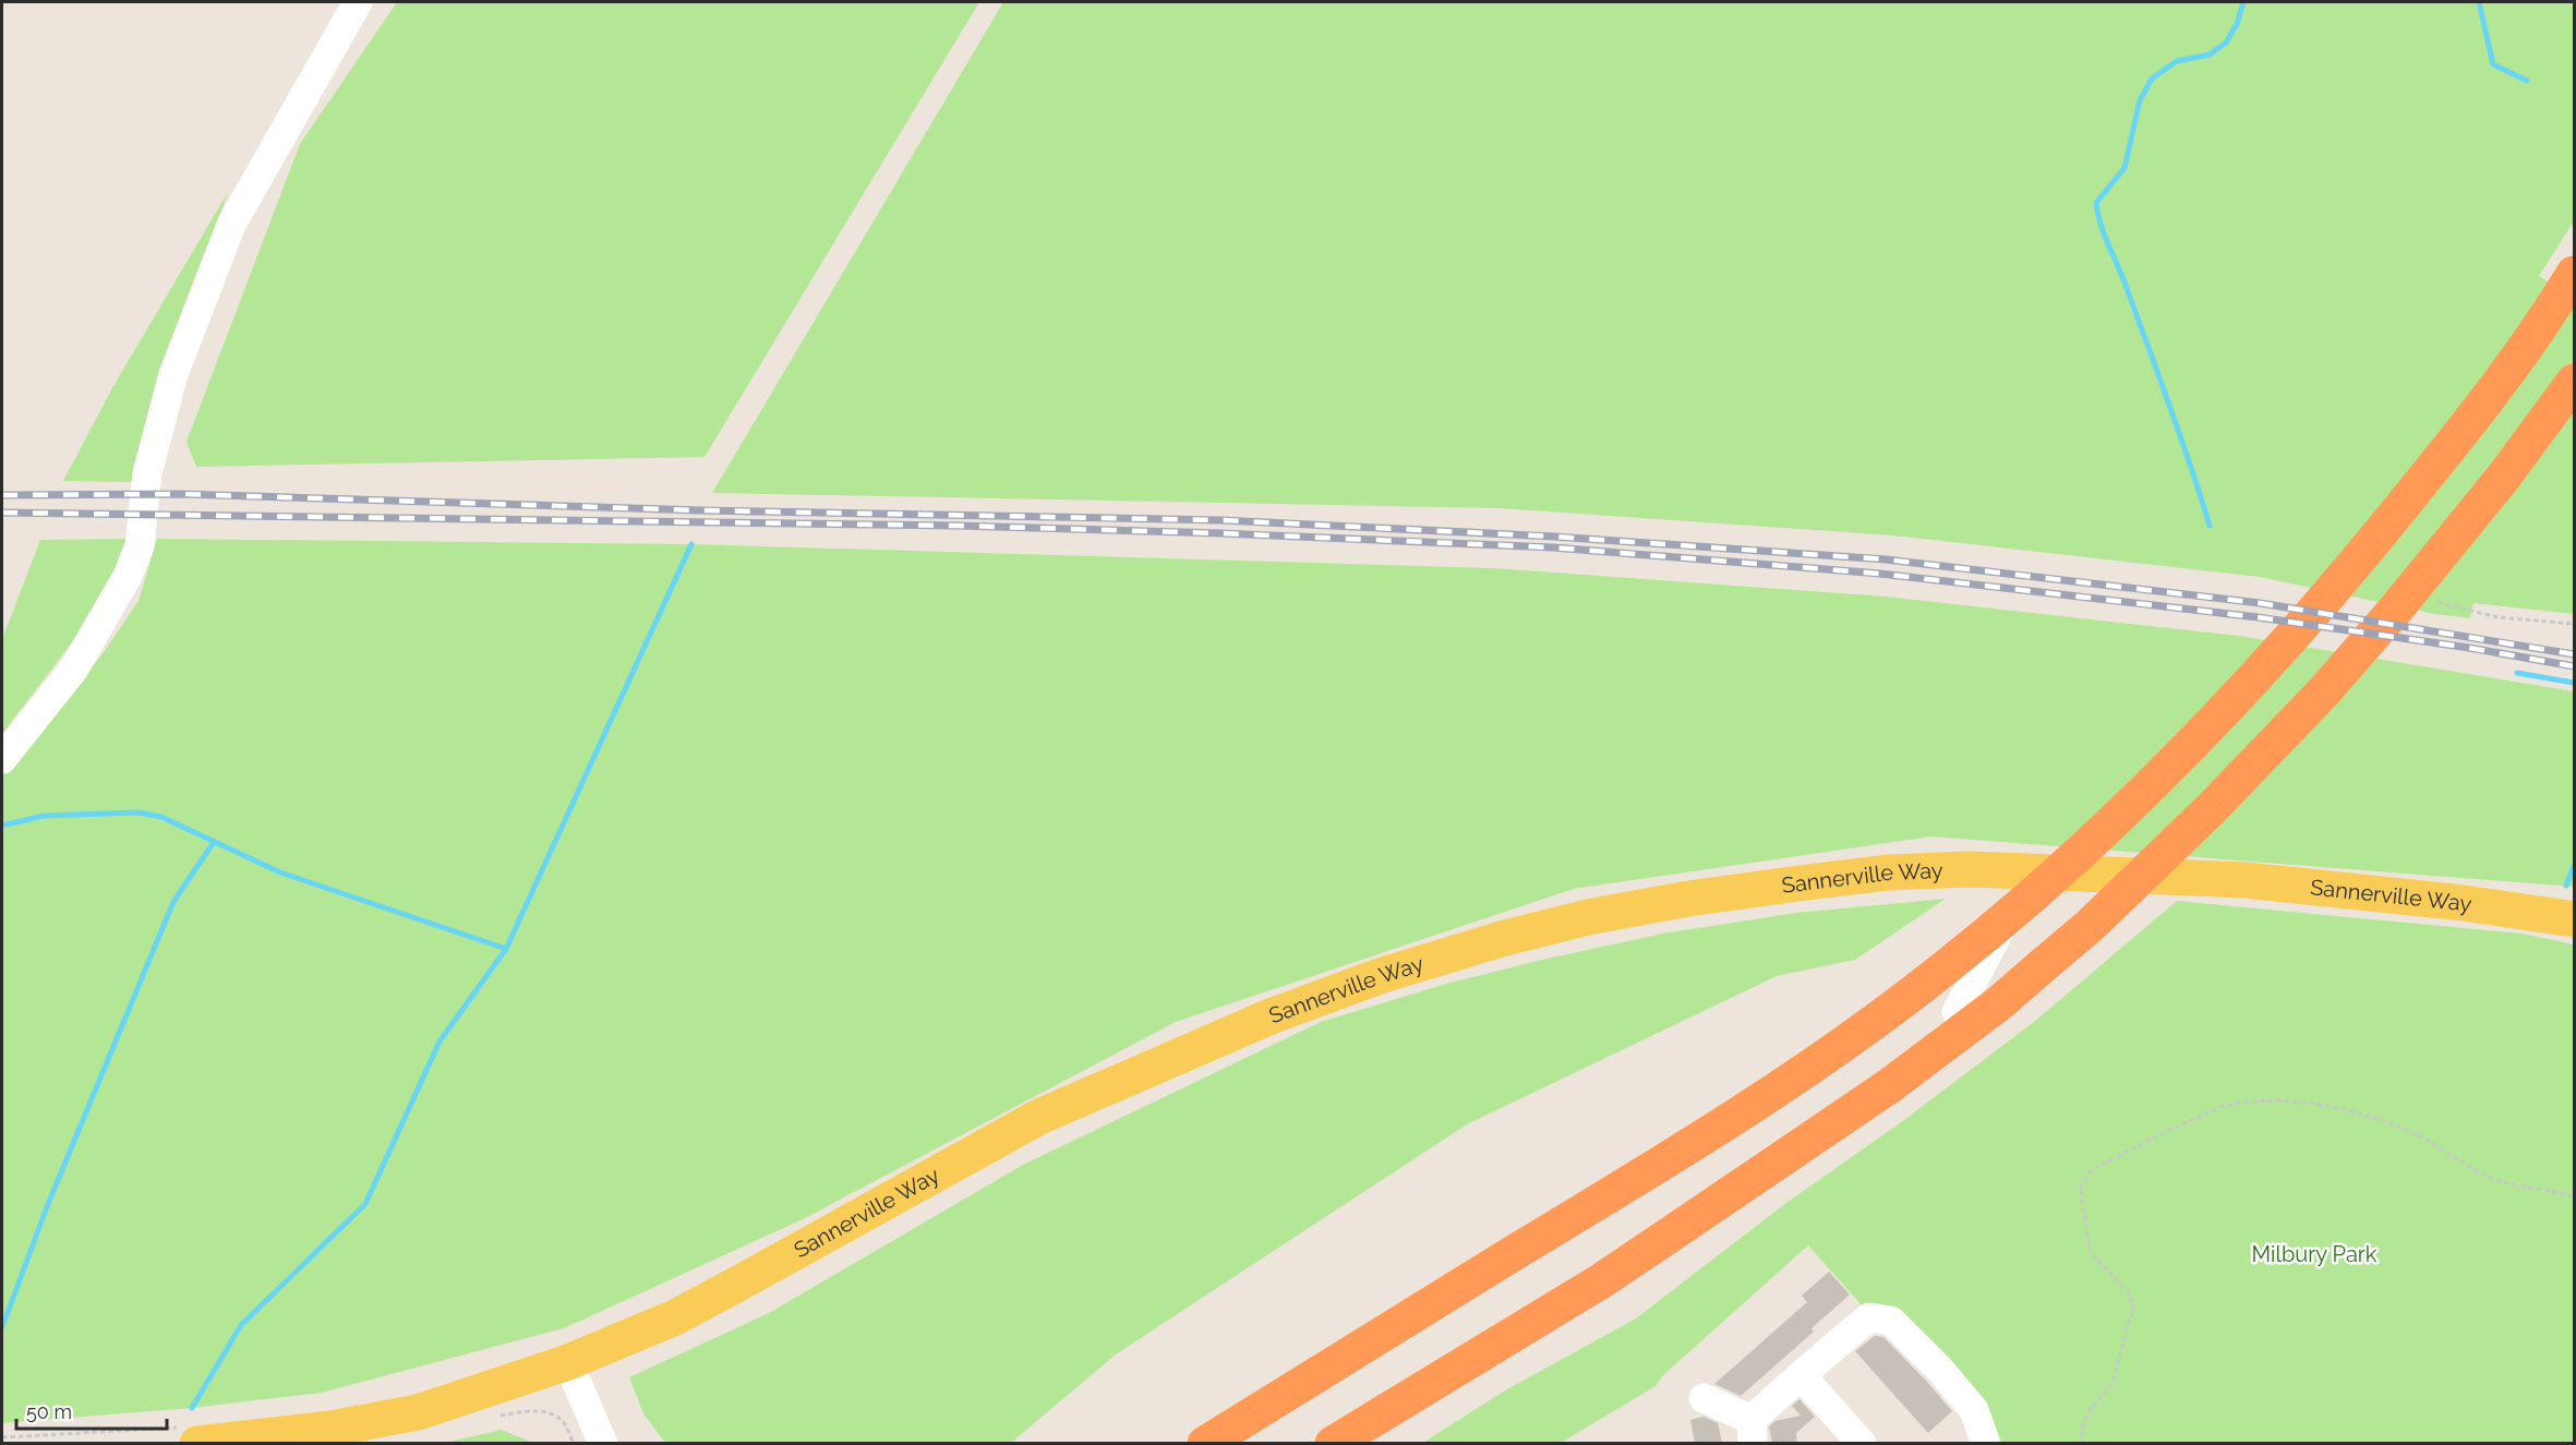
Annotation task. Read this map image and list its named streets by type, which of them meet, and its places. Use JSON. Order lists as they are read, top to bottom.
{
  "streets": {
    "main road": ["Sannerville Way"]
  },
  "parks": ["Milbury Park"],
  "scale_bar": "50 m"
}
